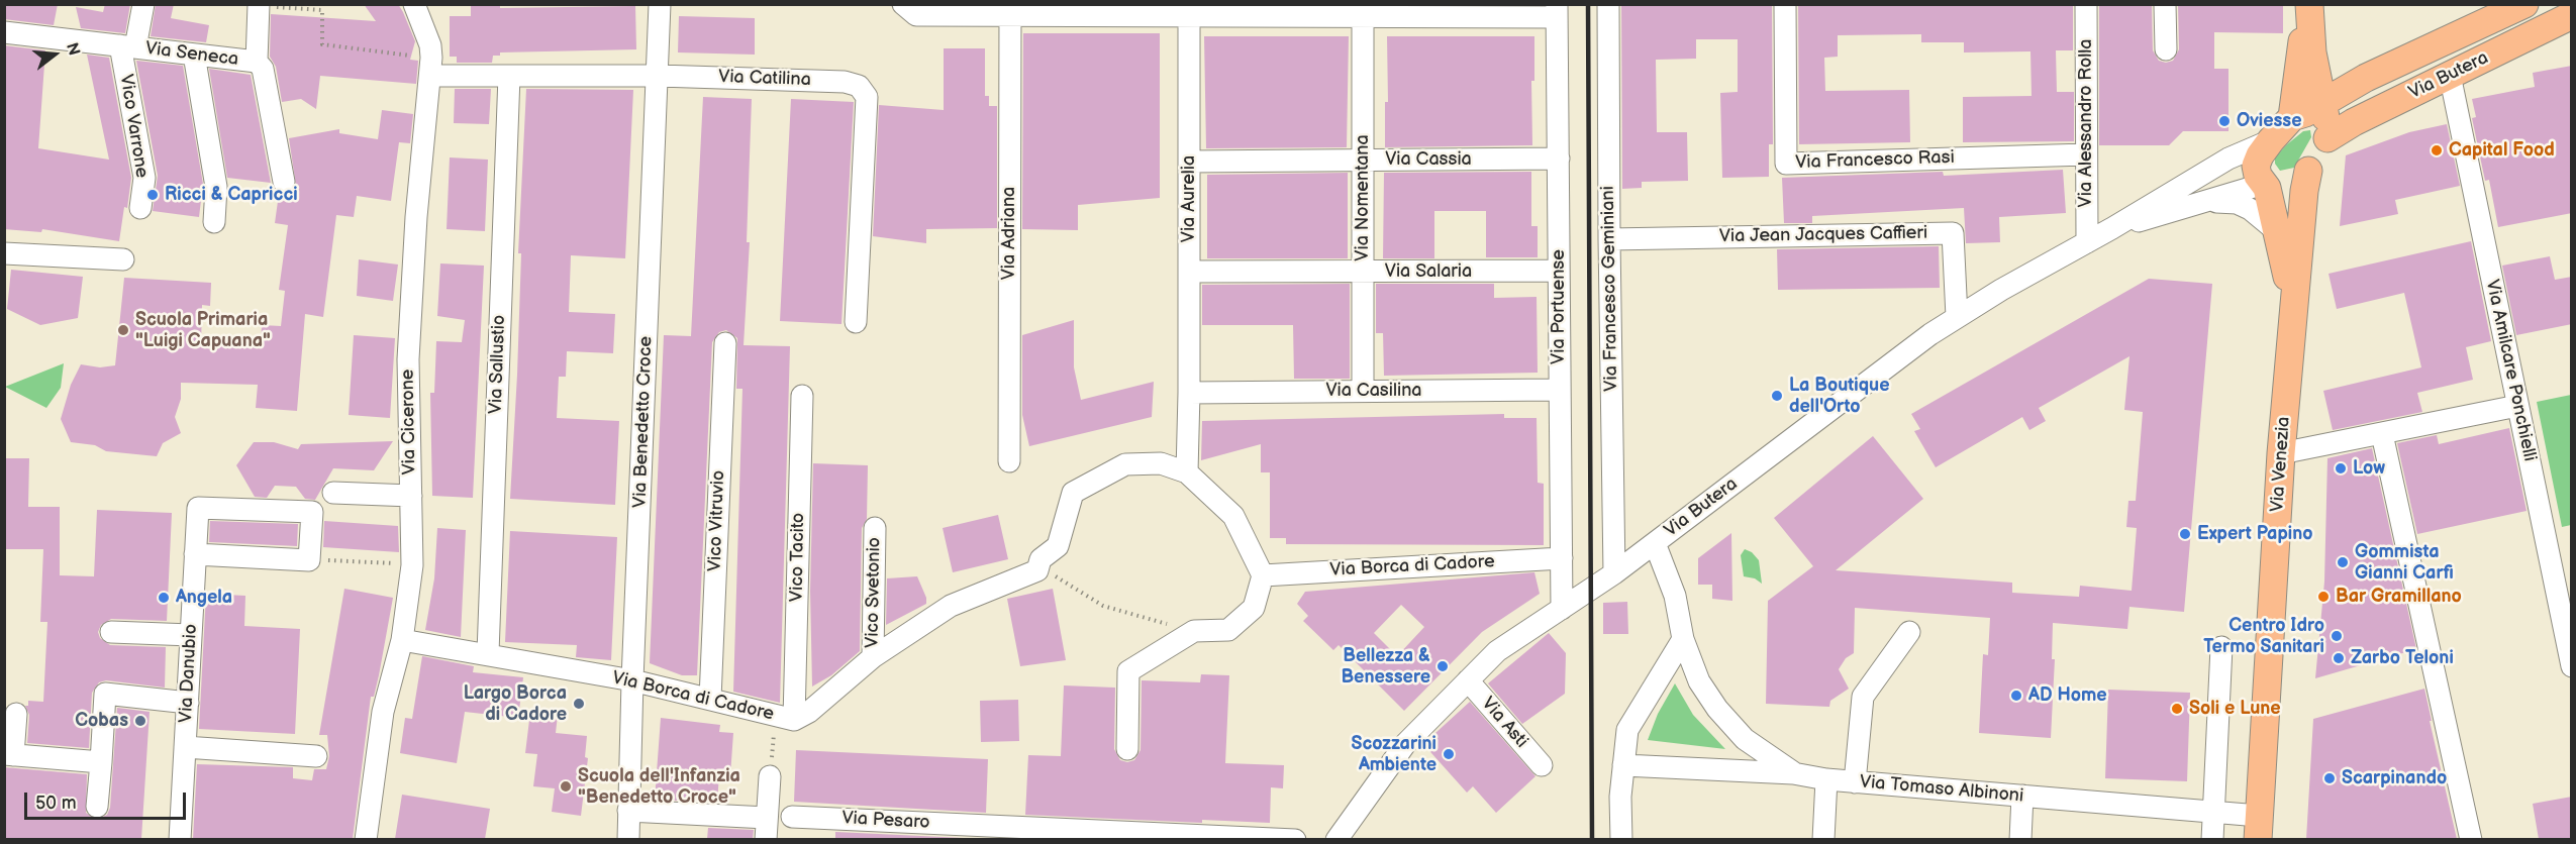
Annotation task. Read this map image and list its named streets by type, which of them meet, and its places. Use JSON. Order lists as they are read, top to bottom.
{
  "streets": {
    "main road": ["Via Butera", "Via Venezia"],
    "street": [
      "Via Seneca",
      "Via Catilina",
      "Via Alessandro Rolla",
      "Vico Varrone",
      "Via Cassia",
      "Via Francesco Rasi",
      "Via Nomentana",
      "Via Aurelia",
      "Via Adriana",
      "Via Jean Jacques Caffieri",
      "Via Salaria",
      "Via Francesco Geminiani",
      "Via Portuense",
      "Via Sallustio",
      "Via Amilcare Ponchielli",
      "Via Casilina",
      "Via Cicerone",
      "Via Benedetto Croce",
      "Vico Vitruvio",
      "Vico Tacito",
      "Via Borca di Cadore",
      "Vico Svetonio",
      "Via Danubio",
      "Via Asti",
      "Via Tomaso Albinoni",
      "Via Pesaro"
    ]
  },
  "crossings": [
    ["Via Seneca", "Vico Varrone"],
    ["Via Butera", "Via Alessandro Rolla"],
    ["Via Butera", "Via Jean Jacques Caffieri"],
    ["Via Butera", "Via Francesco Geminiani"],
    ["Via Butera", "Via Portuense"],
    ["Via Butera", "Via Amilcare Ponchielli"],
    ["Via Butera", "Via Asti"],
    ["Via Catilina", "Via Sallustio"],
    ["Via Catilina", "Via Cicerone"],
    ["Via Catilina", "Via Benedetto Croce"],
    ["Via Alessandro Rolla", "Via Francesco Rasi"],
    ["Via Cassia", "Via Nomentana"],
    ["Via Cassia", "Via Aurelia"],
    ["Via Cassia", "Via Portuense"],
    ["Via Nomentana", "Via Salaria"],
    ["Via Nomentana", "Via Casilina"],
    ["Via Aurelia", "Via Salaria"],
    ["Via Aurelia", "Via Casilina"],
    ["Via Aurelia", "Via Borca di Cadore"],
    ["Via Jean Jacques Caffieri", "Via Francesco Geminiani"],
    ["Via Salaria", "Via Portuense"],
    ["Via Portuense", "Via Casilina"],
    ["Via Portuense", "Via Borca di Cadore"],
    ["Via Sallustio", "Via Borca di Cadore"],
    ["Via Cicerone", "Via Borca di Cadore"],
    ["Via Benedetto Croce", "Via Borca di Cadore"],
    ["Via Venezia", "Via Tomaso Albinoni"],
    ["Vico Vitruvio", "Via Borca di Cadore"],
    ["Vico Tacito", "Via Borca di Cadore"],
    ["Via Borca di Cadore", "Vico Svetonio"]
  ],
  "places": [
    "Oviesse",
    "Capital Food",
    "Ricci & Capricci",
    "Scuola Primaria \"Luigi Capuana\"",
    "La Boutique dell'Orto",
    "Low",
    "Expert Papino",
    "Gommista Gianni Carfi",
    "Bar Gramillano",
    "Angela",
    "Centro Idro Termo Sanitari",
    "Zarbo Teloni",
    "Bellezza & Benessere",
    "AD Home",
    "Largo Borca di Cadore",
    "Soli e Lune",
    "Cobas",
    "Scozzarini Ambiente",
    "Scarpinando",
    "Scuola dell'Infanzia \"Benedetto Croce\""
  ],
  "scale_bar": "50 m",
  "north": "right"
}
